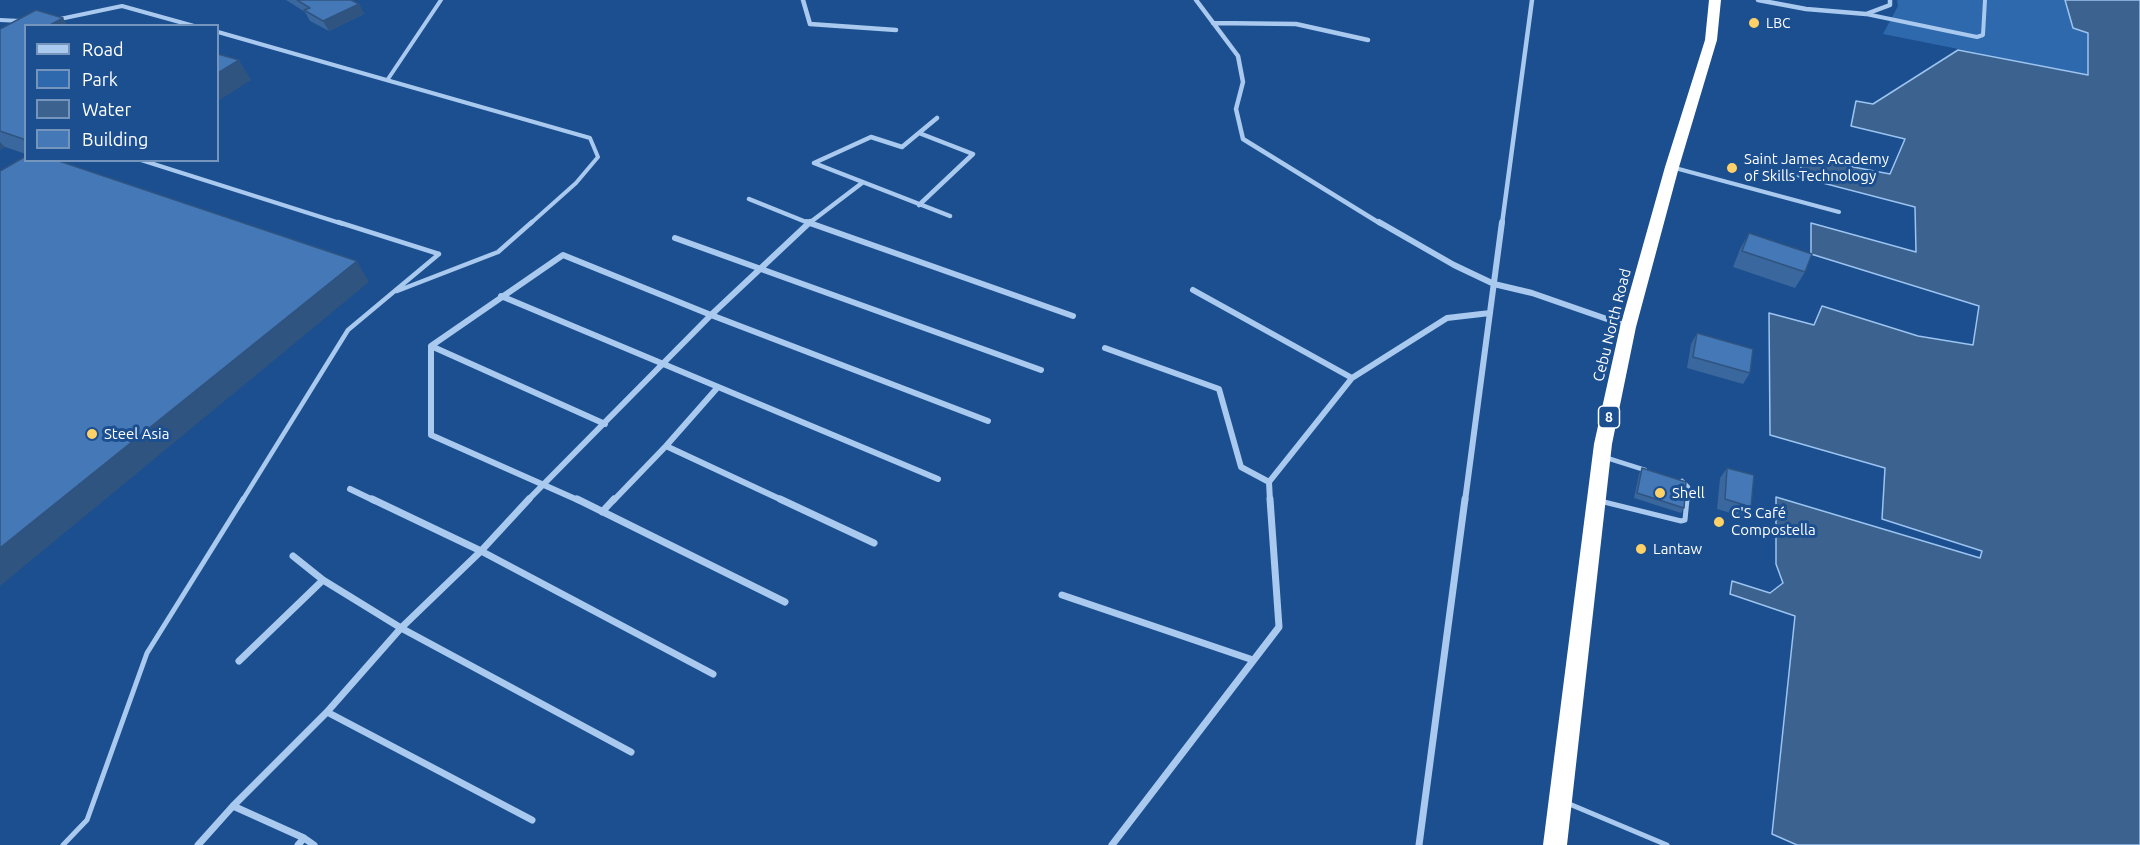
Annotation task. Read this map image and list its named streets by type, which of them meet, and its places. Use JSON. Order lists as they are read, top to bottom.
{
  "streets": {
    "highway": ["Cebu North Road", "8"]
  },
  "places": [
    "LBC",
    "Saint James Academy of Skills Technology",
    "Steel Asia",
    "Shell",
    "C'S Café Compostella",
    "Lantaw"
  ],
  "legend": [
    "Road",
    "Park",
    "Water",
    "Building"
  ]
}
